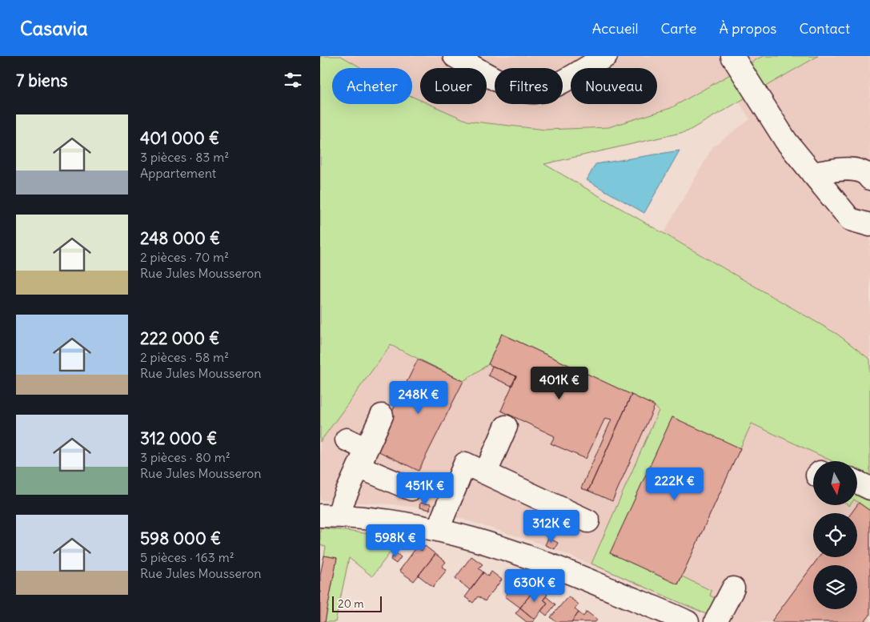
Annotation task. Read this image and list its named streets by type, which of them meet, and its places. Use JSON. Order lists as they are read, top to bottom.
{
  "scale_bar": "20 m",
  "north": "bottom",
  "page": {
    "header": "Casavia",
    "nav": [
      "Accueil",
      "Carte",
      "À propos",
      "Contact"
    ],
    "heading": "7 biens",
    "chip": [
      "Acheter",
      "Louer",
      "Filtres",
      "Nouveau"
    ],
    "list": [
      {
        "name": "401 000 €",
        "note": "3 pièces · 83 m² · Appartement"
      },
      {
        "name": "248 000 €",
        "note": "2 pièces · 70 m² · Rue Jules Mousseron"
      },
      {
        "name": "222 000 €",
        "note": "2 pièces · 58 m² · Rue Jules Mousseron"
      },
      {
        "name": "312 000 €",
        "note": "3 pièces · 80 m² · Rue Jules Mousseron"
      },
      {
        "name": "598 000 €",
        "note": "5 pièces · 163 m² · Rue Jules Mousseron"
      }
    ],
    "price": [
      "401K €",
      "248K €",
      "222K €",
      "451K €",
      "312K €",
      "598K €",
      "630K €"
    ],
    "scale": "20 m"
  }
}
